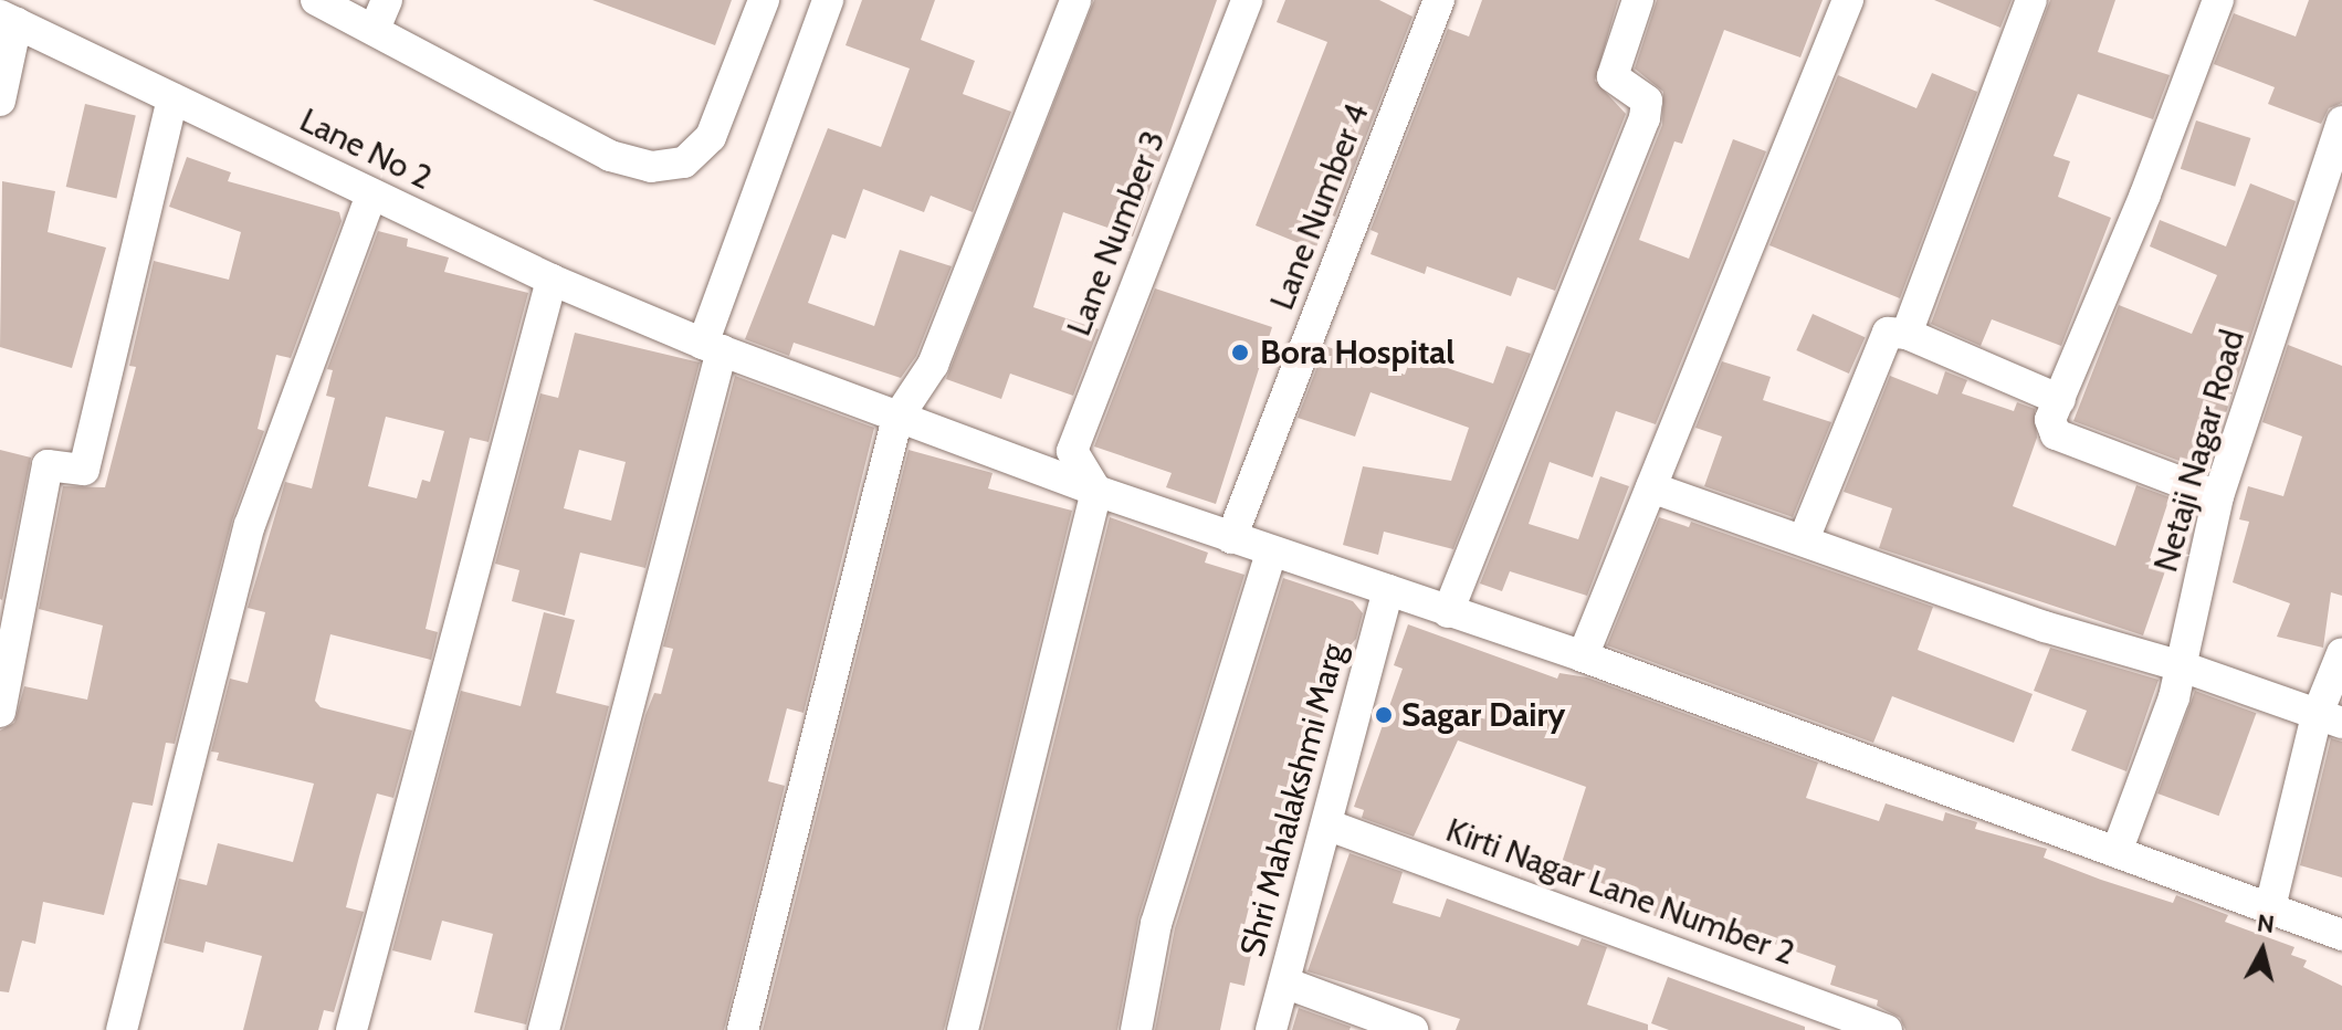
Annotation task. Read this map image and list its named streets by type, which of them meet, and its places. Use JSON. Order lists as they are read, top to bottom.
{
  "streets": {
    "street": [
      "Lane No 2",
      "Lane Number 4",
      "Lane Number 3",
      "Netaji Nagar Road",
      "Shri Mahalakshmi Marg",
      "Kirti Nagar Lane Number 2"
    ]
  },
  "crossings": [
    ["Lane No 2", "Lane Number 4"],
    ["Lane No 2", "Lane Number 3"],
    ["Lane No 2", "Netaji Nagar Road"],
    ["Lane No 2", "Shri Mahalakshmi Marg"],
    ["Shri Mahalakshmi Marg", "Kirti Nagar Lane Number 2"]
  ],
  "places": ["Bora Hospital", "Sagar Dairy"],
  "north": "top"
}
